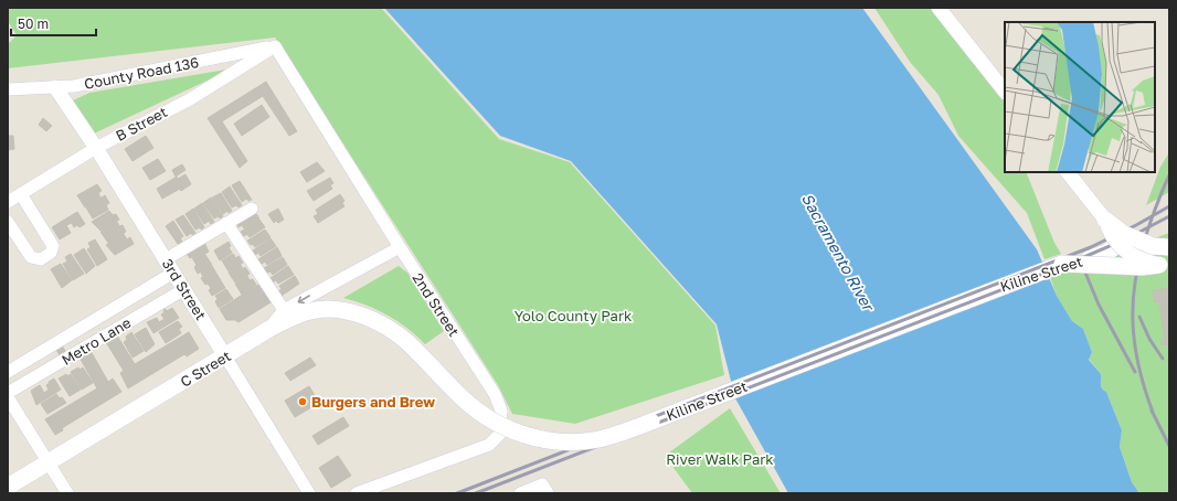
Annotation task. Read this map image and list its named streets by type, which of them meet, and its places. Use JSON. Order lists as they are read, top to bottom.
{
  "streets": {
    "main road": ["Kiline Street", "C Street"],
    "street": [
      "County Road 136",
      "B Street",
      "3rd Street",
      "2nd Street",
      "Metro Lane"
    ]
  },
  "crossings": [
    ["County Road 136", "B Street"],
    ["County Road 136", "3rd Street"],
    ["County Road 136", "2nd Street"],
    ["B Street", "3rd Street"],
    ["B Street", "2nd Street"],
    ["Kiline Street", "C Street"],
    ["3rd Street", "Metro Lane"],
    ["3rd Street", "C Street"],
    ["2nd Street", "C Street"]
  ],
  "water": ["Sacramento River"],
  "parks": ["Yolo County Park", "River Walk Park"],
  "places": ["Burgers and Brew"],
  "scale_bar": "50 m"
}
